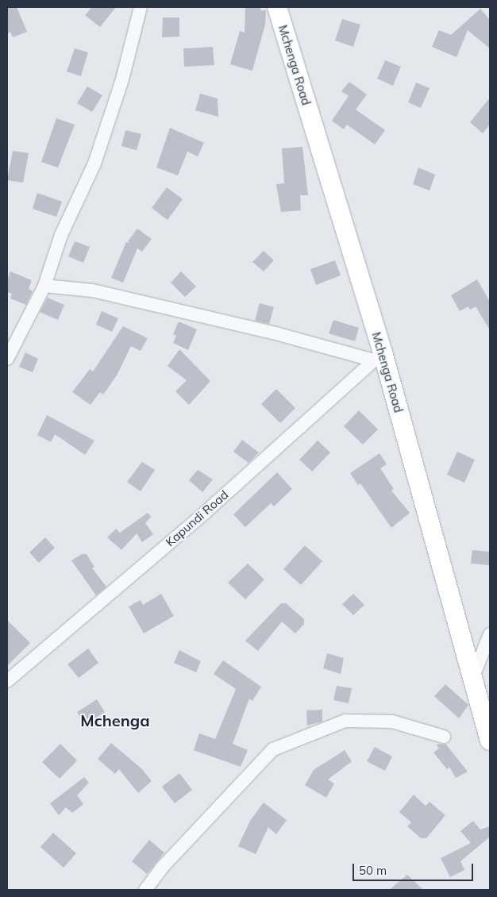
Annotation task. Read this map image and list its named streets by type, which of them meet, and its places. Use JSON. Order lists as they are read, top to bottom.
{
  "streets": {
    "street": ["Mchenga Road", "Kapundi Road"]
  },
  "crossings": [
    ["Mchenga Road", "Kapundi Road"]
  ],
  "districts": ["Mchenga"],
  "scale_bar": "50 m"
}
